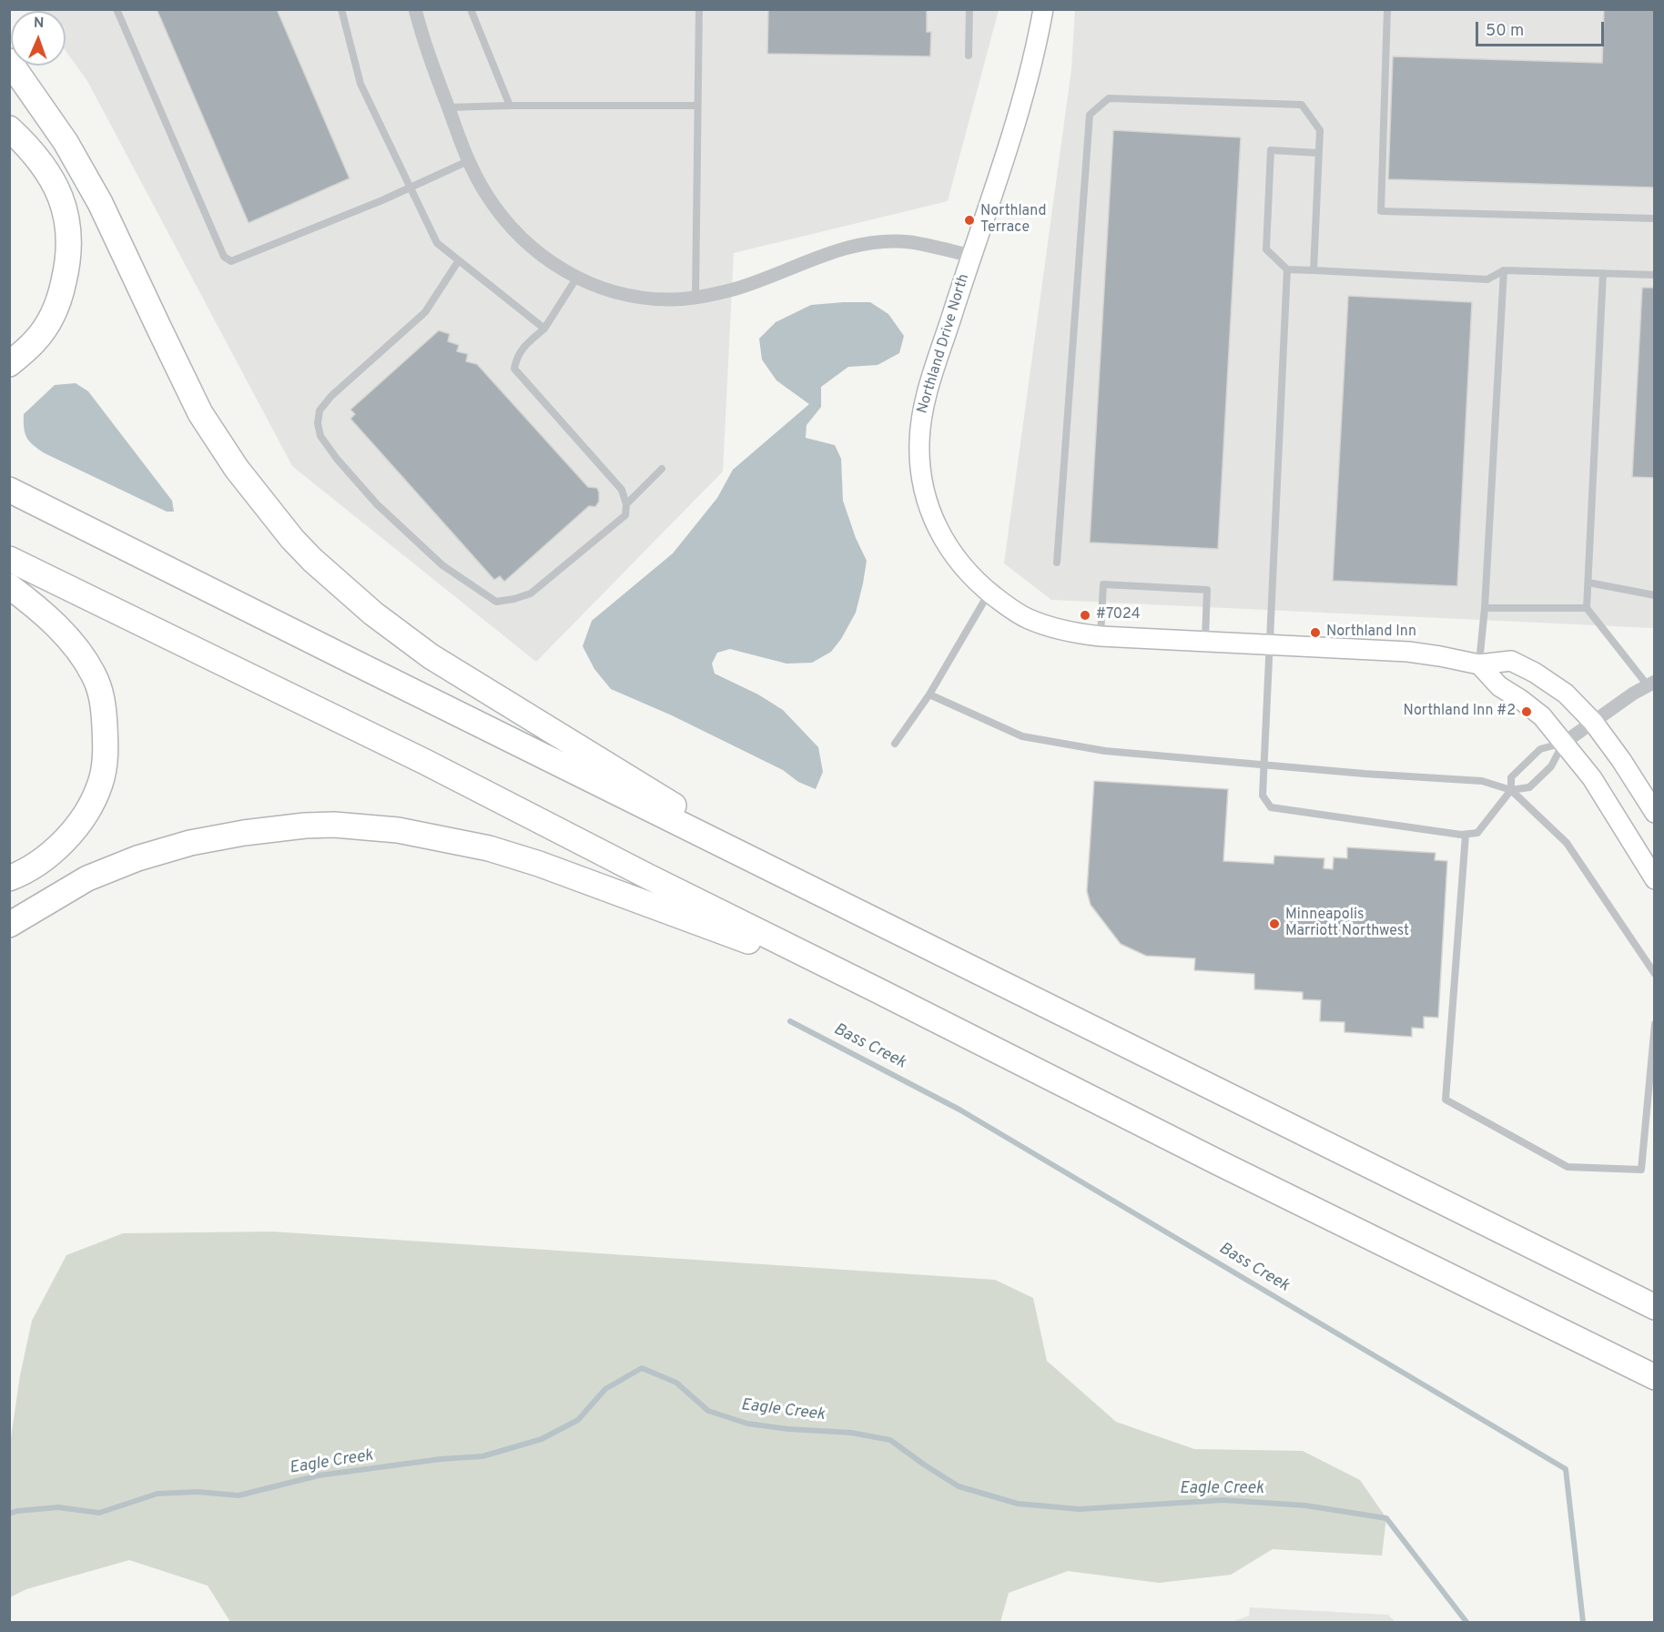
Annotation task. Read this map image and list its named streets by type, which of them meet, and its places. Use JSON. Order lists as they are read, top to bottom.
{
  "streets": {
    "street": ["Northland Drive North"]
  },
  "water": ["Bass Creek", "Eagle Creek"],
  "places": [
    "Northland Terrace",
    "#7024",
    "Northland Inn",
    "Northland Inn #2",
    "Minneapolis Marriott Northwest"
  ],
  "scale_bar": "50 m",
  "north": "top"
}
